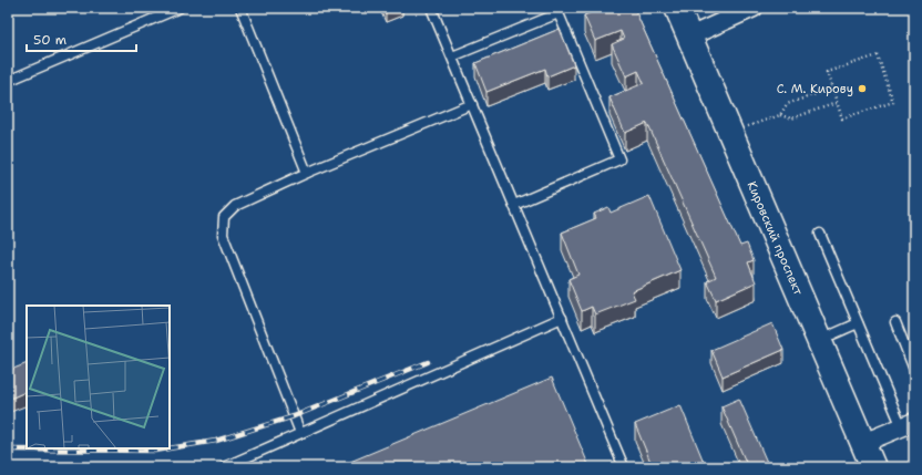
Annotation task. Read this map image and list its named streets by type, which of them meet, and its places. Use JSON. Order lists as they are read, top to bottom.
{
  "streets": {
    "main road": ["Кировский проспект"]
  },
  "places": ["С. М. Кирову"],
  "scale_bar": "50 m"
}
